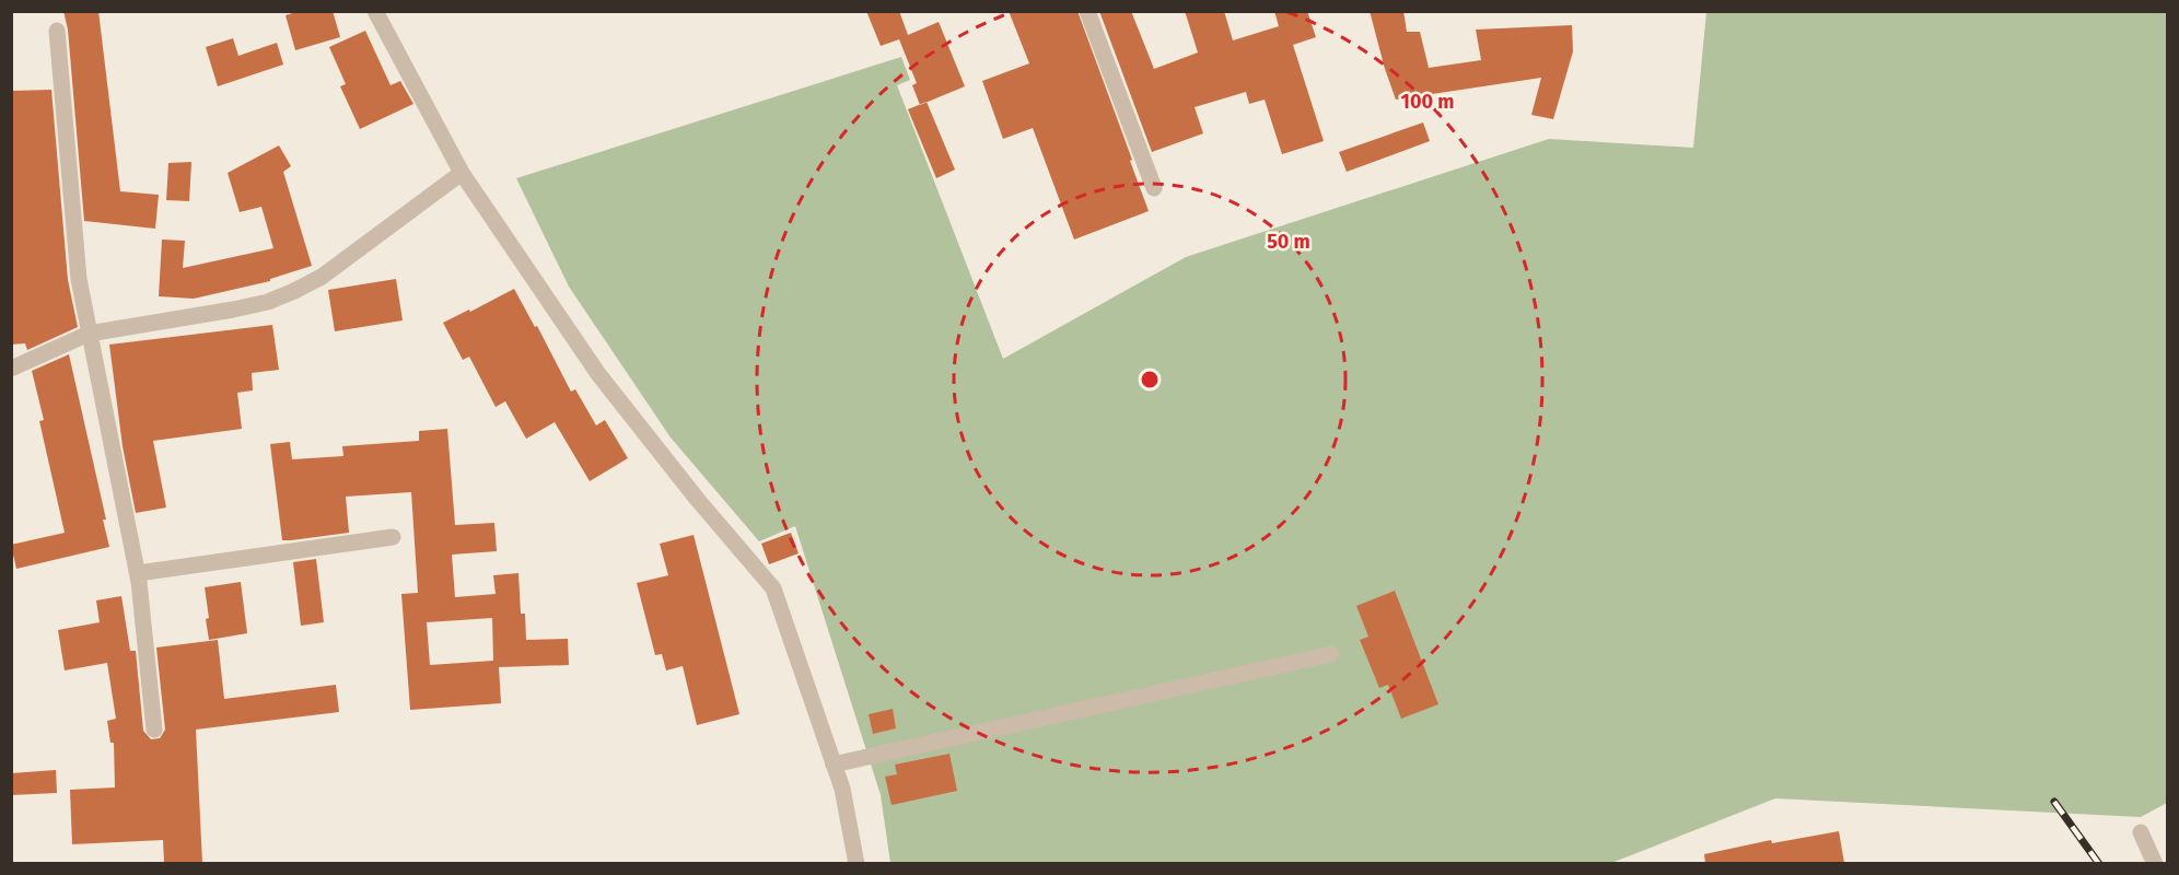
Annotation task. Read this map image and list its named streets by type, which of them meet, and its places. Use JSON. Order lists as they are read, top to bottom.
{
  "rings": ["100 m", "50 m"]
}
